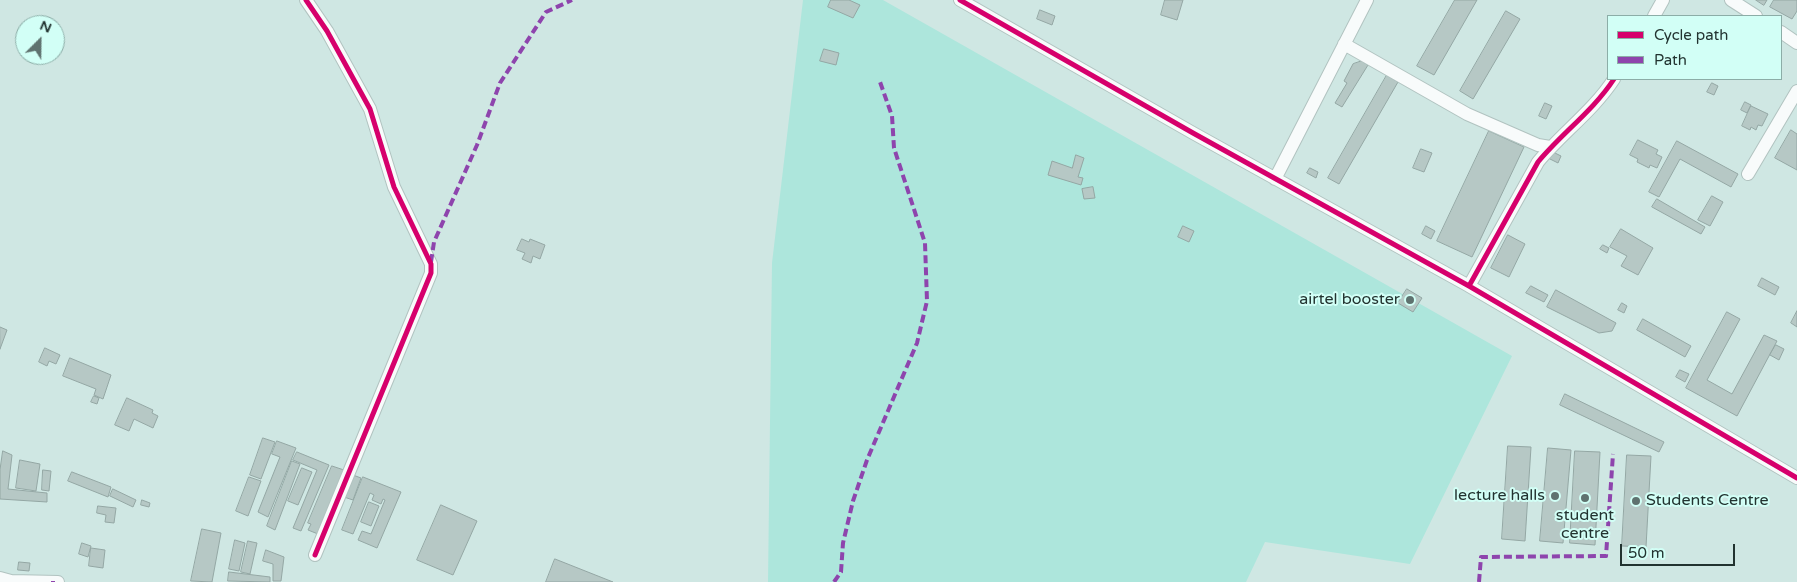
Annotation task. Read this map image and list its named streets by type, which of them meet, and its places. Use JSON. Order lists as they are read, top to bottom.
{
  "places": [
    "airtel booster",
    "lecture halls",
    "student centre",
    "Students Centre"
  ],
  "legend": ["Cycle path", "Path"],
  "scale_bar": "50 m",
  "north": "top right"
}
